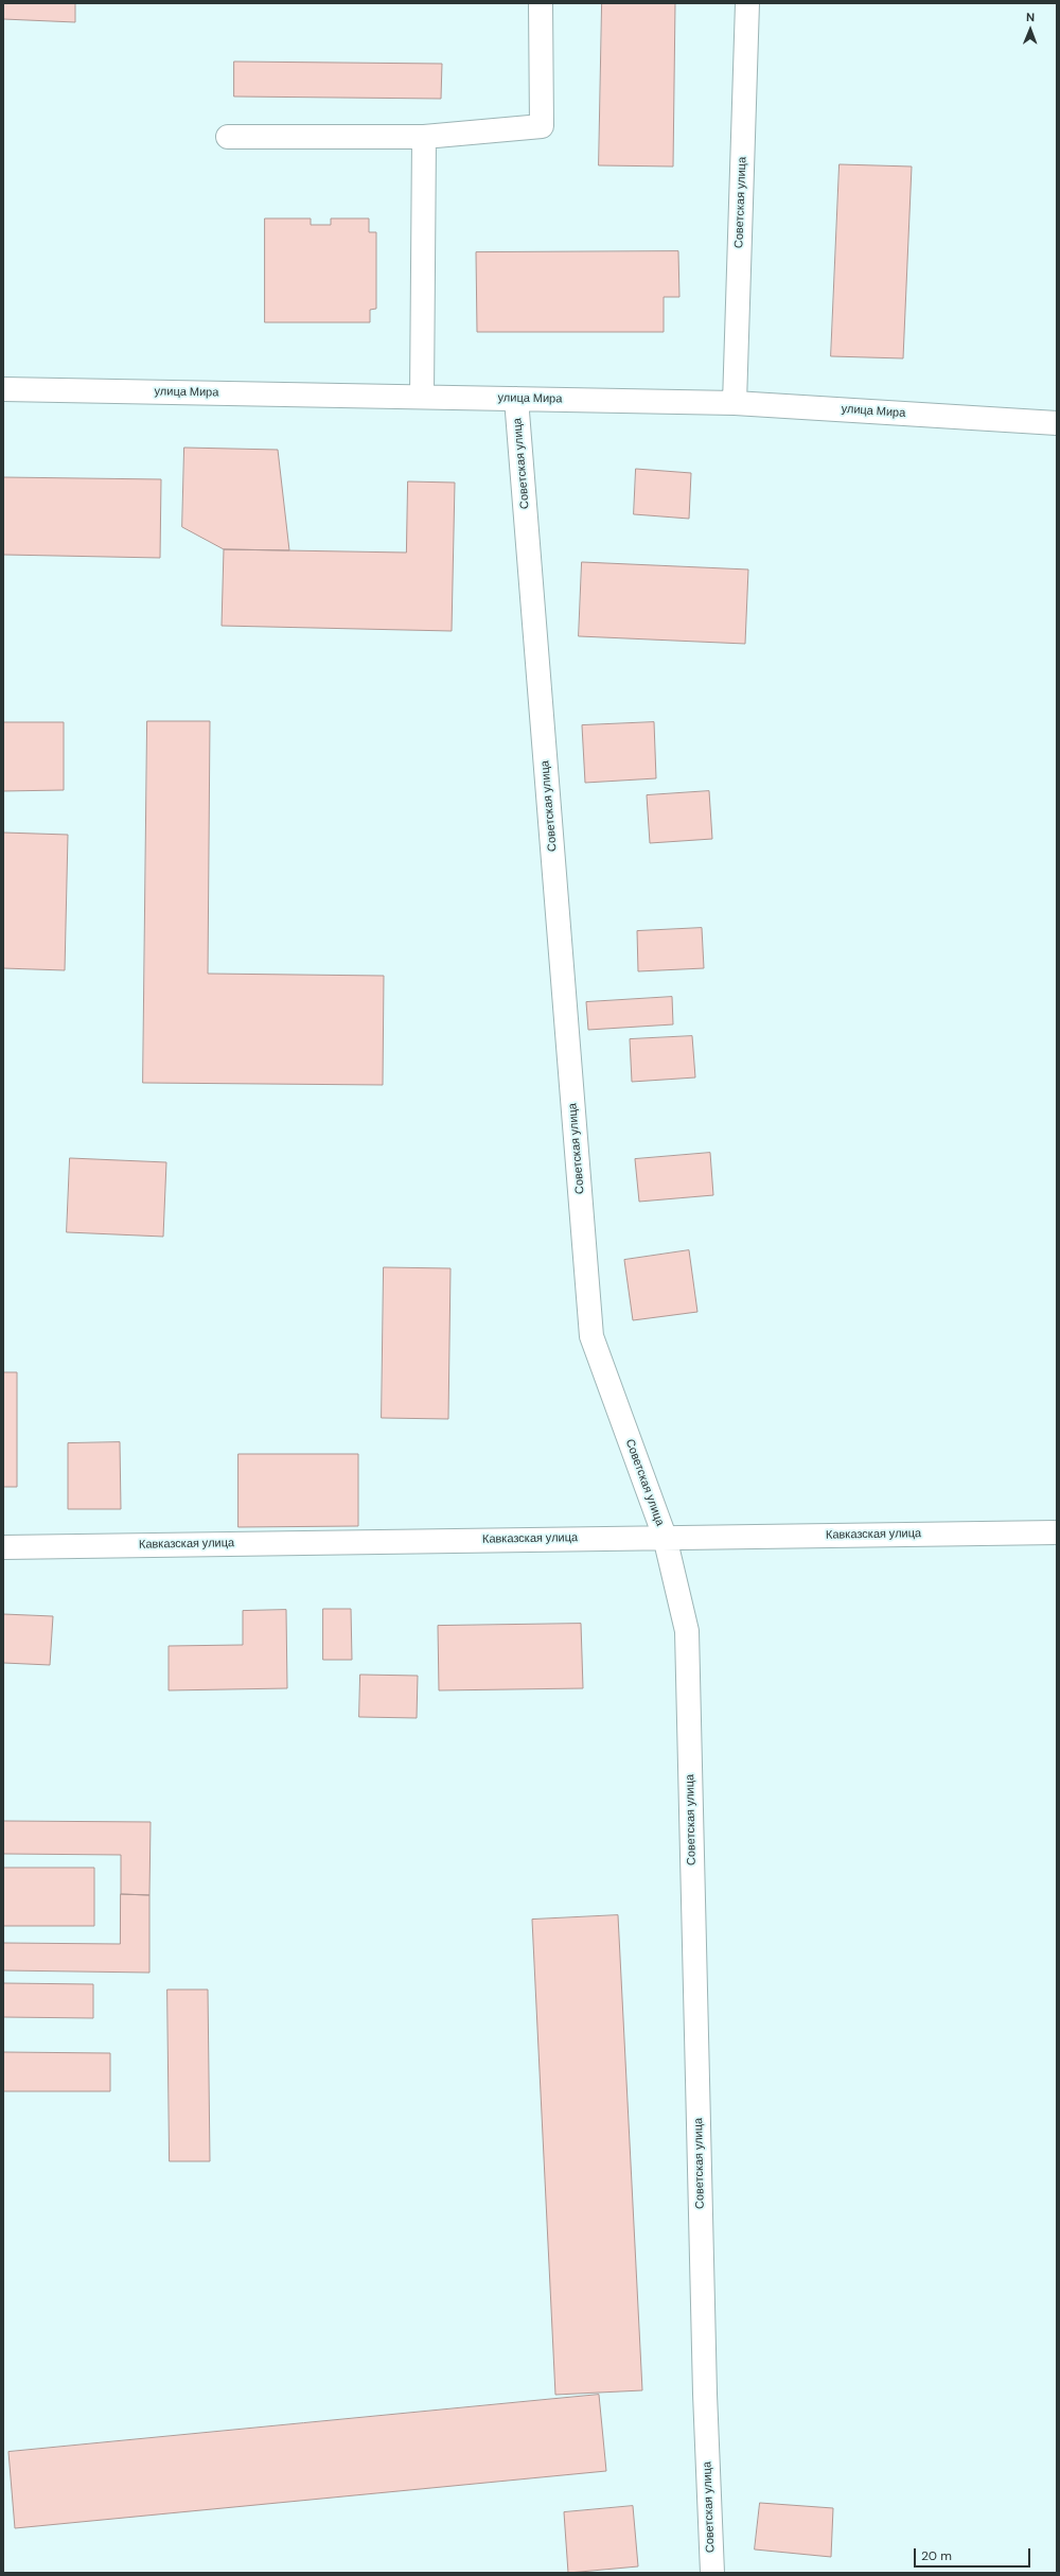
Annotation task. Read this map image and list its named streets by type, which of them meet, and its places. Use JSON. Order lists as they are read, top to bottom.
{
  "streets": {
    "street": ["Советская улица", "улица Мира", "Кавказская улица"]
  },
  "crossings": [
    ["Советская улица", "улица Мира"],
    ["Советская улица", "Кавказская улица"]
  ],
  "scale_bar": "20 m",
  "north": "top"
}
